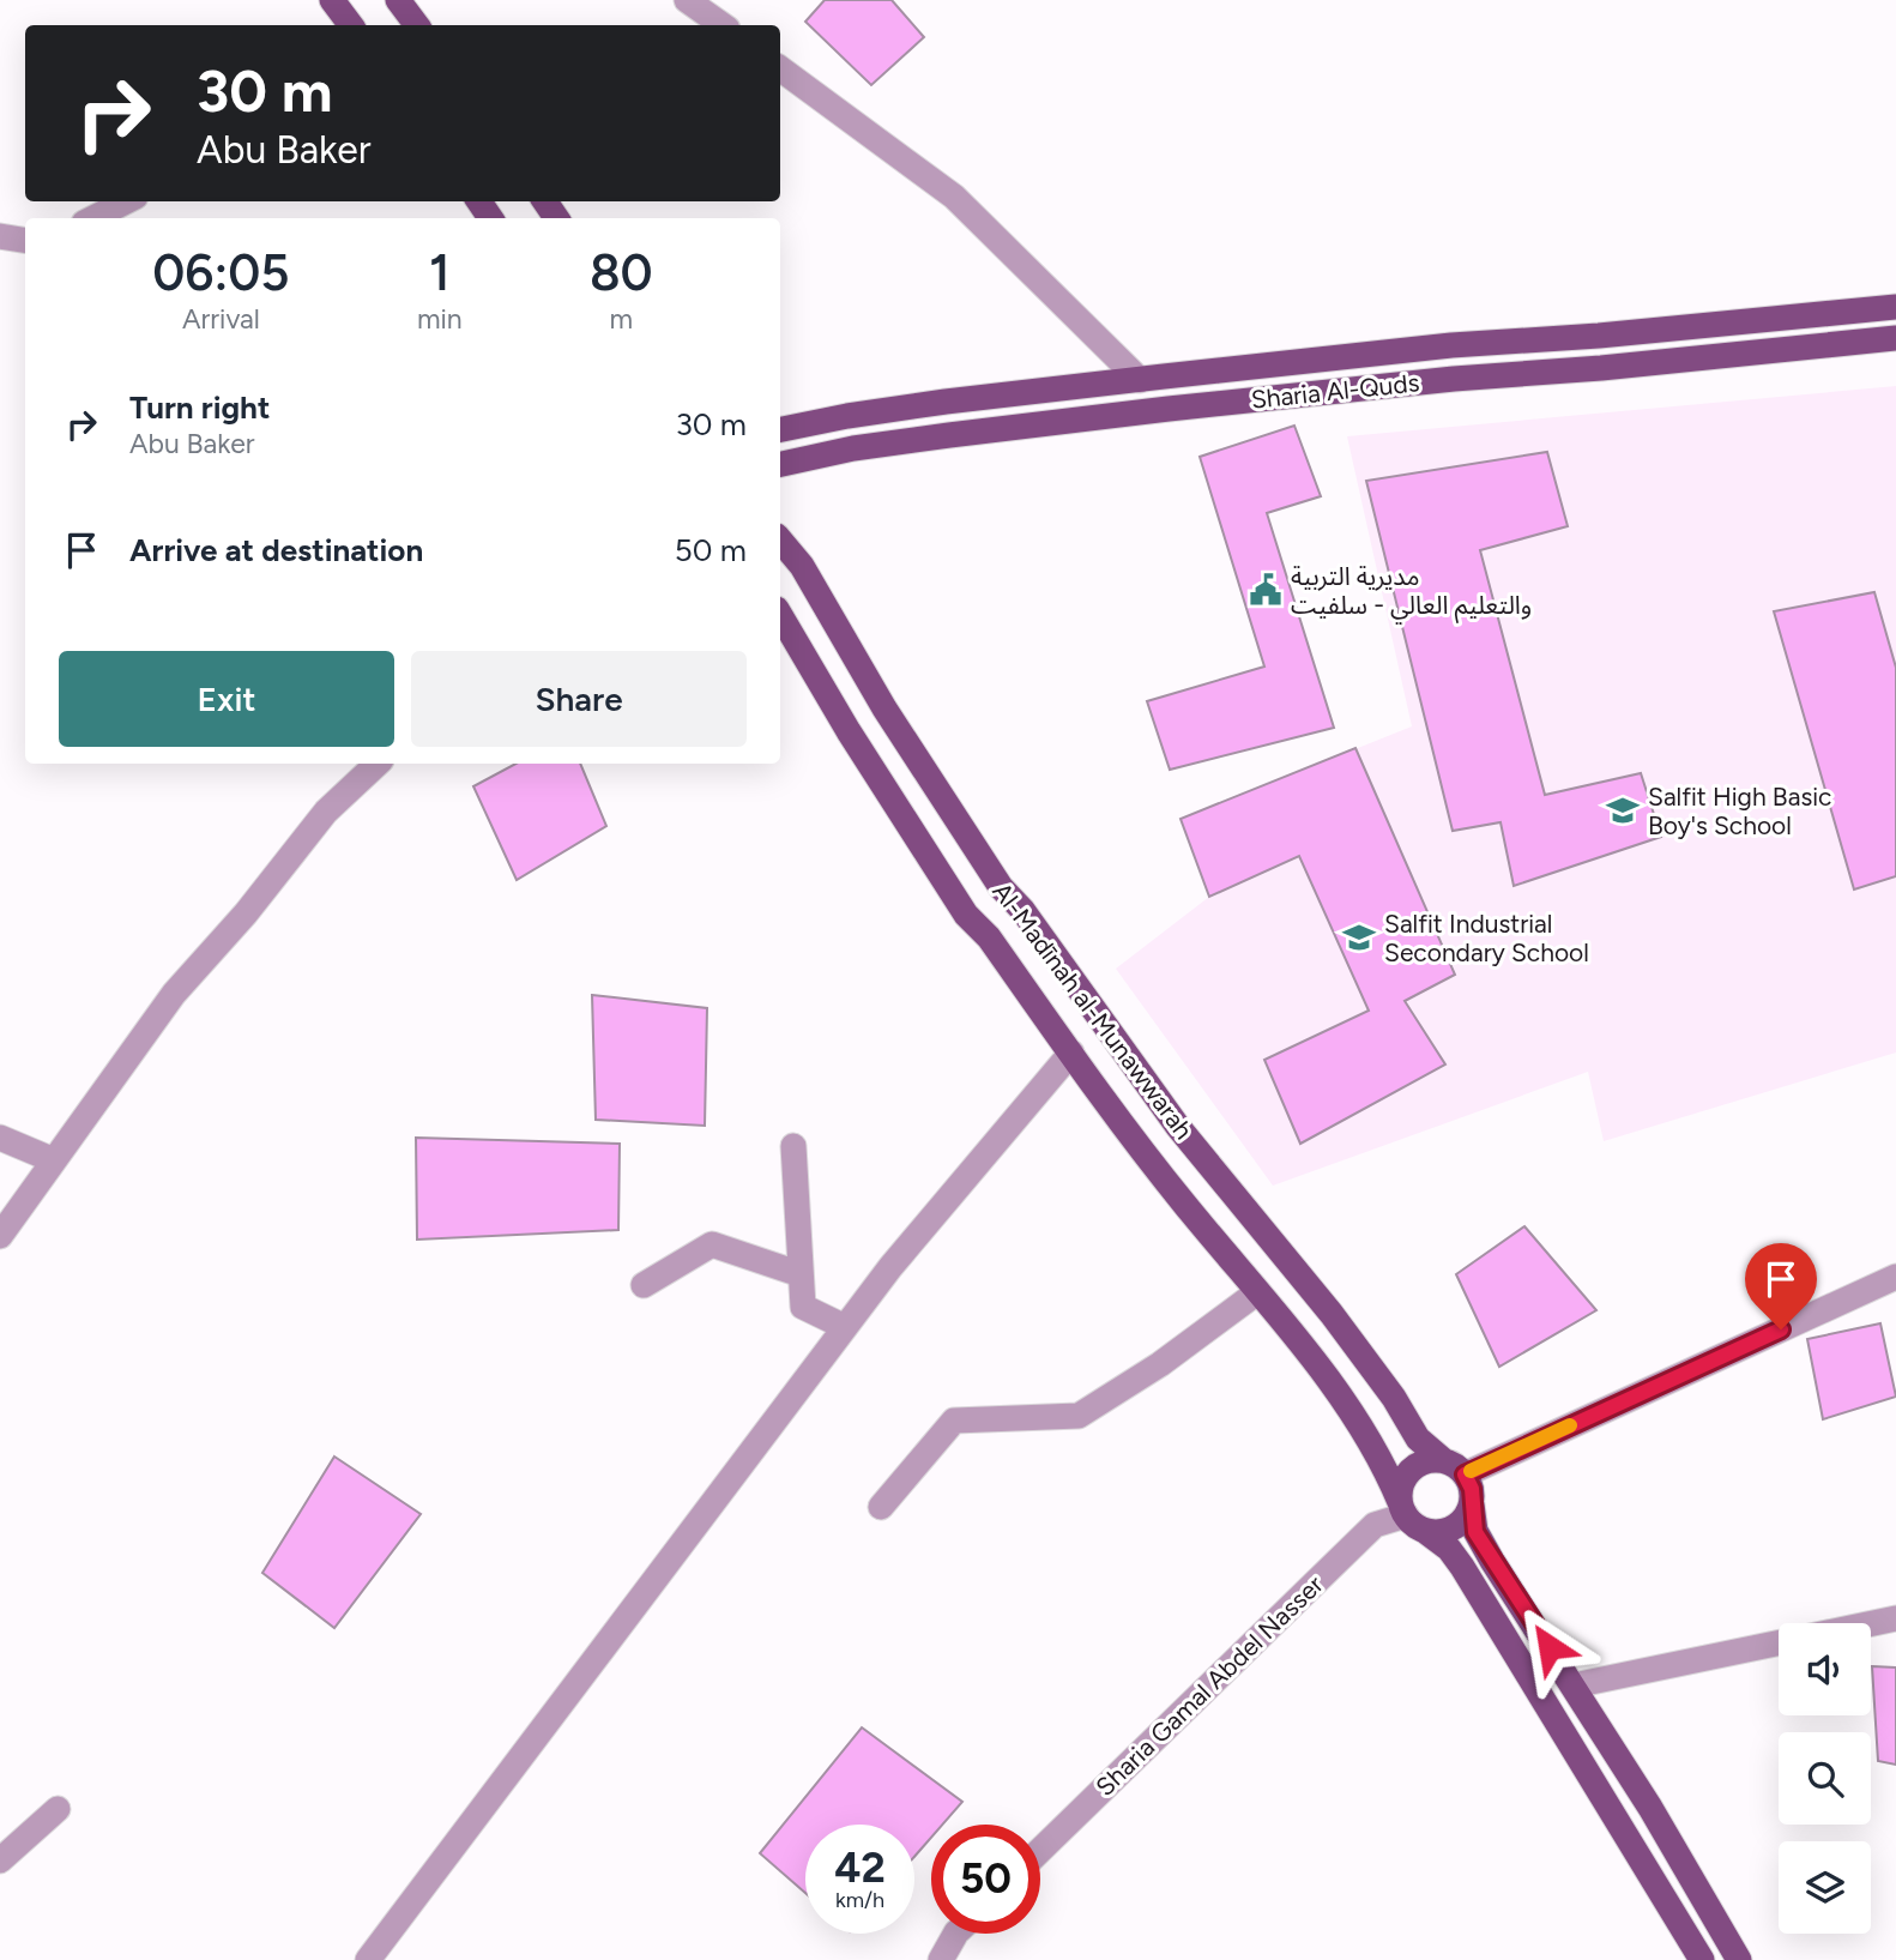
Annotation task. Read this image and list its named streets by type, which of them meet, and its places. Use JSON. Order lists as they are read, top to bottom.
{
  "streets": {
    "main road": ["Sharia Al-Quds", "Al-Madīnah al-Munawwarah"],
    "street": ["Sharia Gamal Abdel Nasser"]
  },
  "crossings": [
    ["Al-Madīnah al-Munawwarah", "Sharia Gamal Abdel Nasser"]
  ],
  "places": {
    "public building": ["مديرية التربية والتعليم العالي - سلفيت"],
    "school or university": ["Salfit High Basic Boy's School", "Salfit Industrial Secondary School"]
  },
  "page": {
    "turn": ["30 m", "Abu Baker"],
    "eta": [
      "06:05",
      "Arrival",
      "1",
      "min",
      "80",
      "m"
    ],
    "list": [
      {
        "name": "Turn right",
        "note": "Abu Baker",
        "value": "30 m"
      },
      {
        "name": "Arrive at destination",
        "value": "50 m"
      }
    ],
    "buttons": ["Exit", "Share"],
    "speed": "42 km/h",
    "limit": "50"
  }
}
